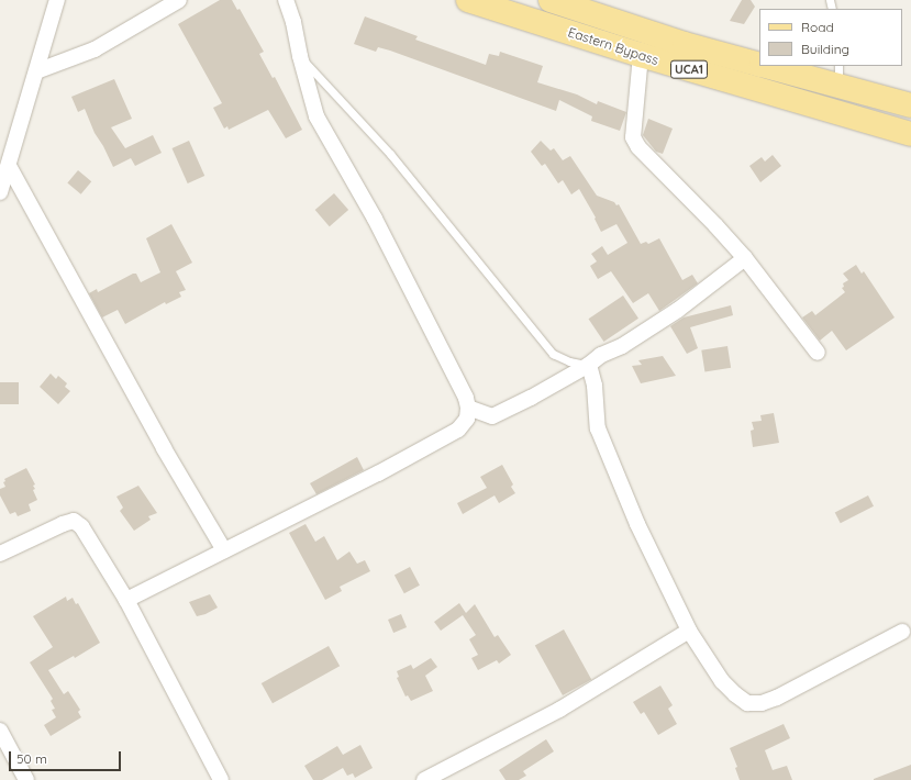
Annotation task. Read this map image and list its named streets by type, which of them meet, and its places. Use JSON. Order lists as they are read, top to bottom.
{
  "streets": {
    "main road": ["Eastern Bypass", "UCA1"]
  },
  "legend": ["Road", "Building"],
  "scale_bar": "50 m"
}
